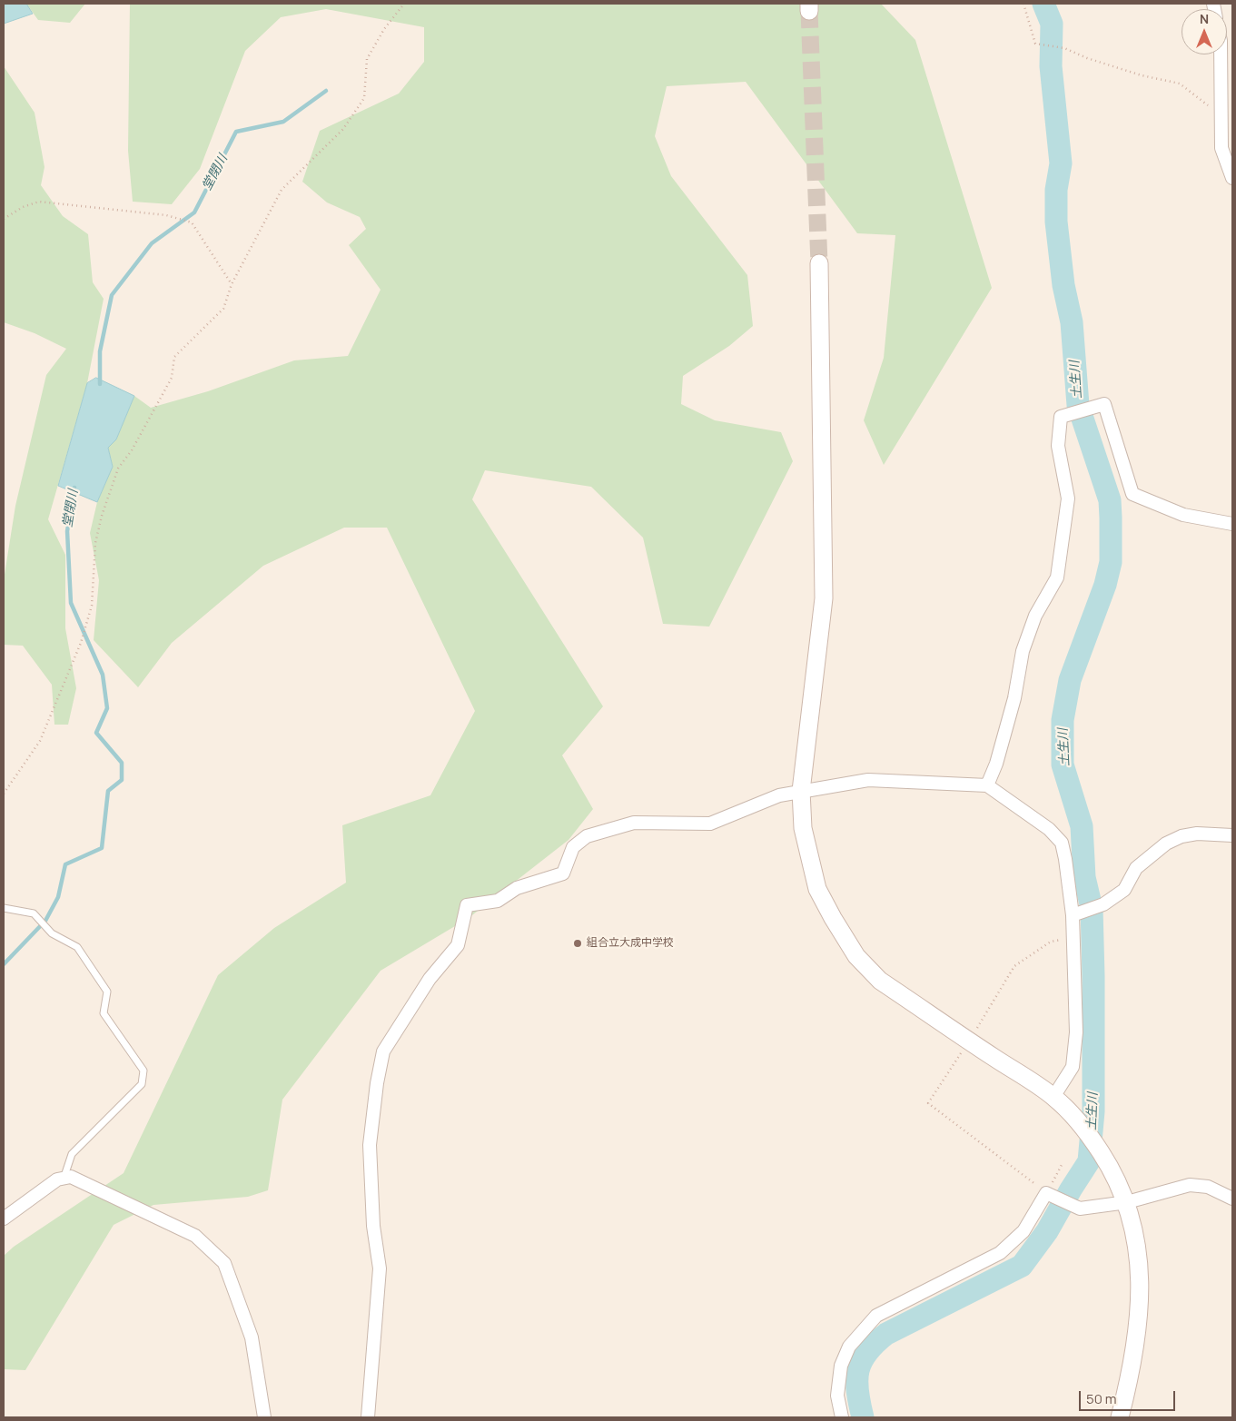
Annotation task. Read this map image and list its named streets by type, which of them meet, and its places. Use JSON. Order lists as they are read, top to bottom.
{
  "water": ["堂閉川", "土生川"],
  "places": ["組合立大成中学校"],
  "scale_bar": "50 m",
  "north": "top"
}
